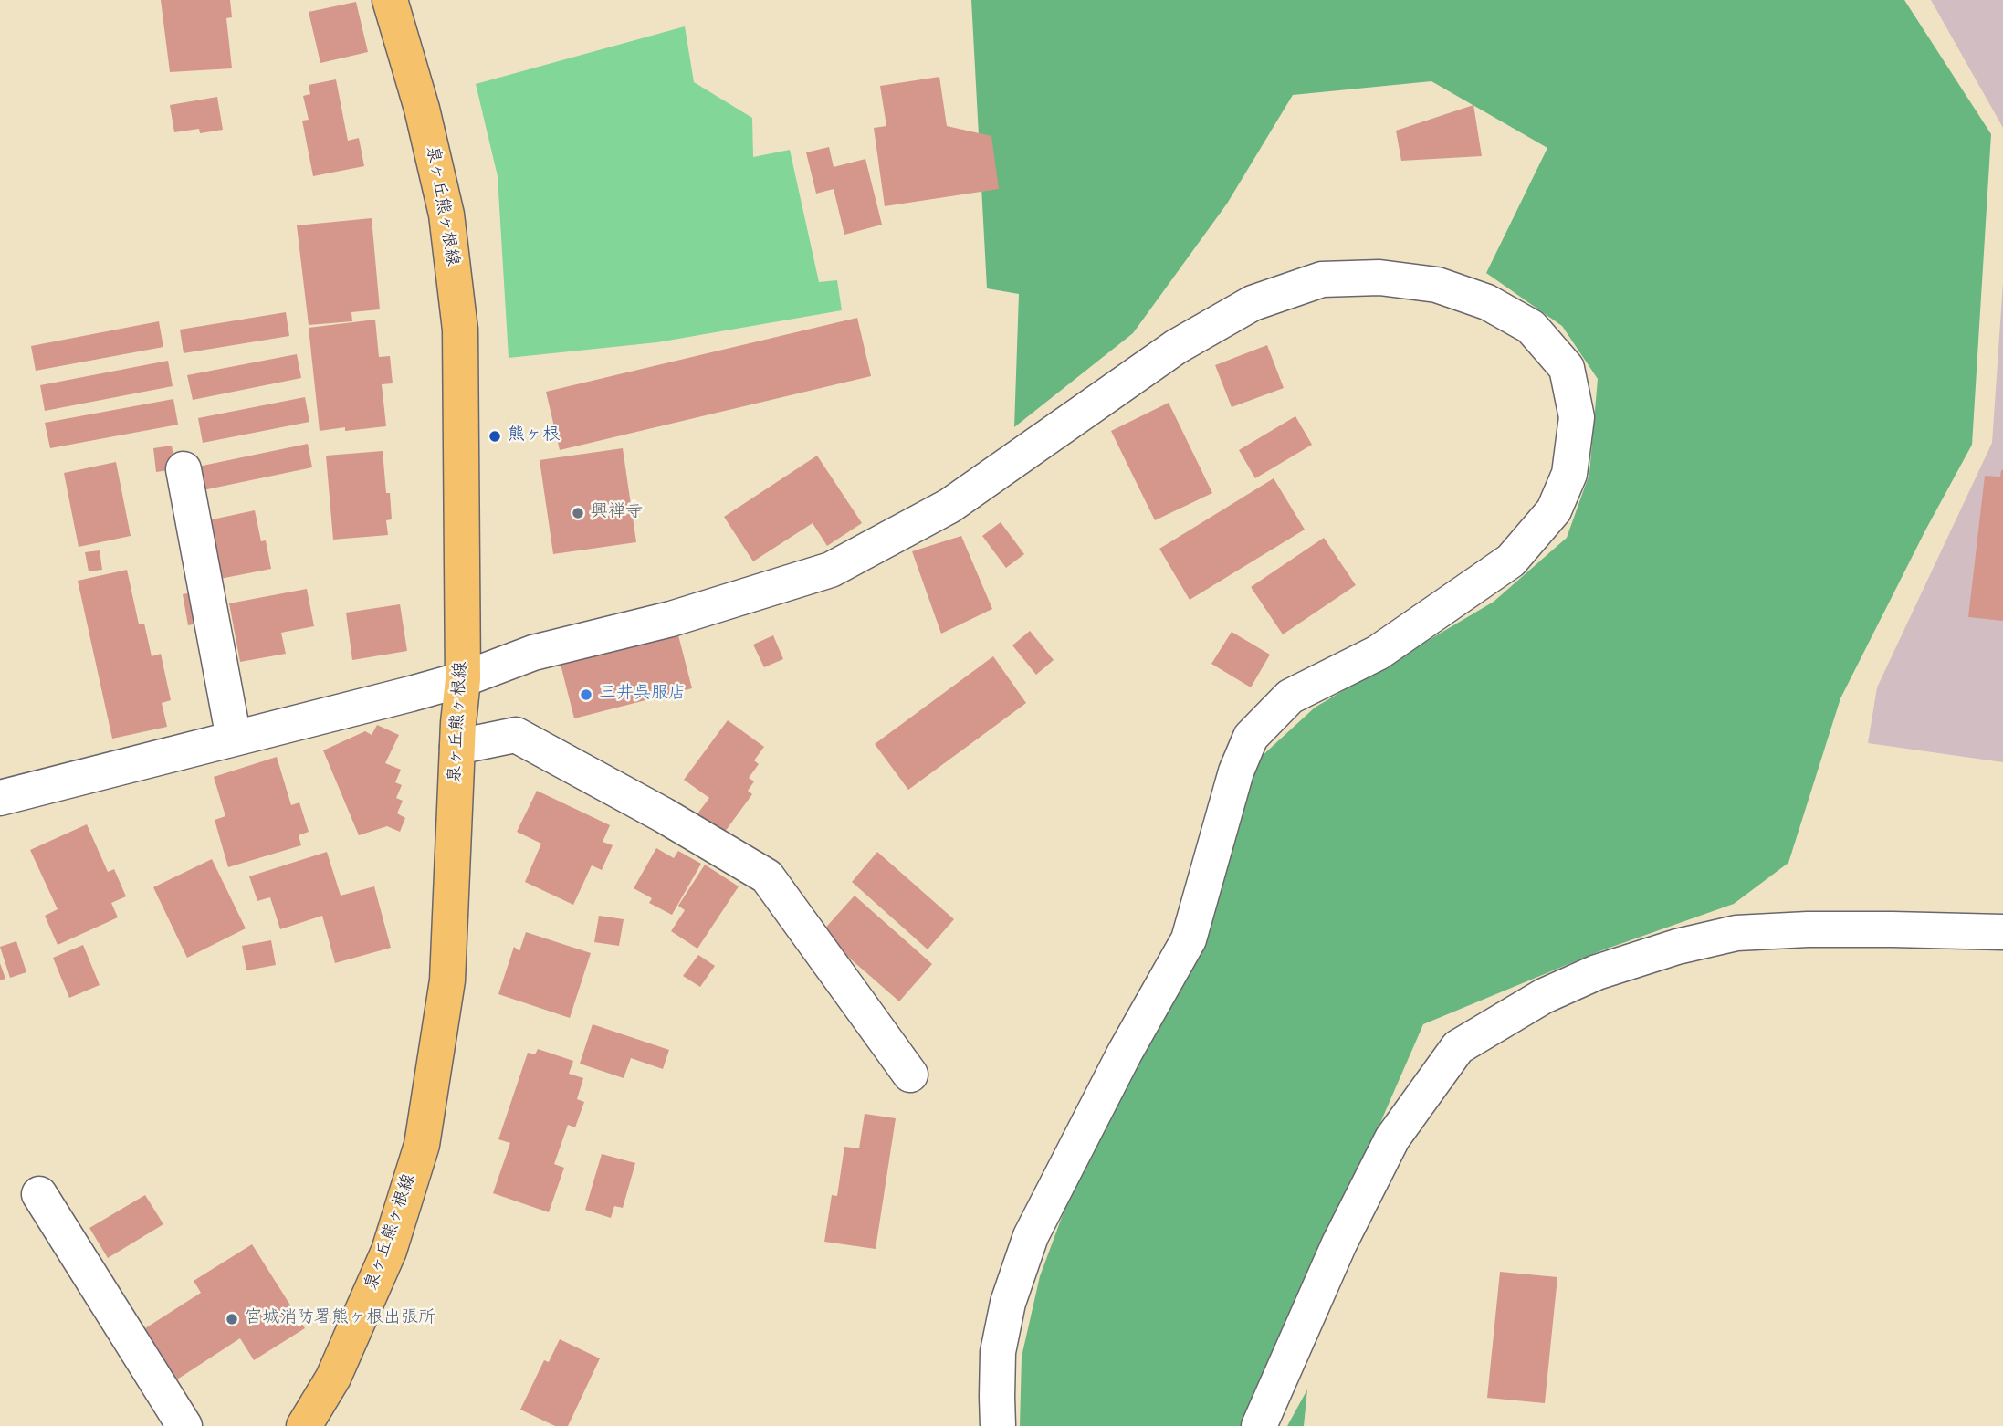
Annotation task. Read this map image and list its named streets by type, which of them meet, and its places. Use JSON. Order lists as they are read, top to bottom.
{
  "streets": {
    "main road": ["泉ヶ丘熊ヶ根線"]
  },
  "places": [
    "熊ヶ根",
    "興禅寺",
    "三井呉服店",
    "宮城消防署熊ヶ根出張所"
  ]
}
